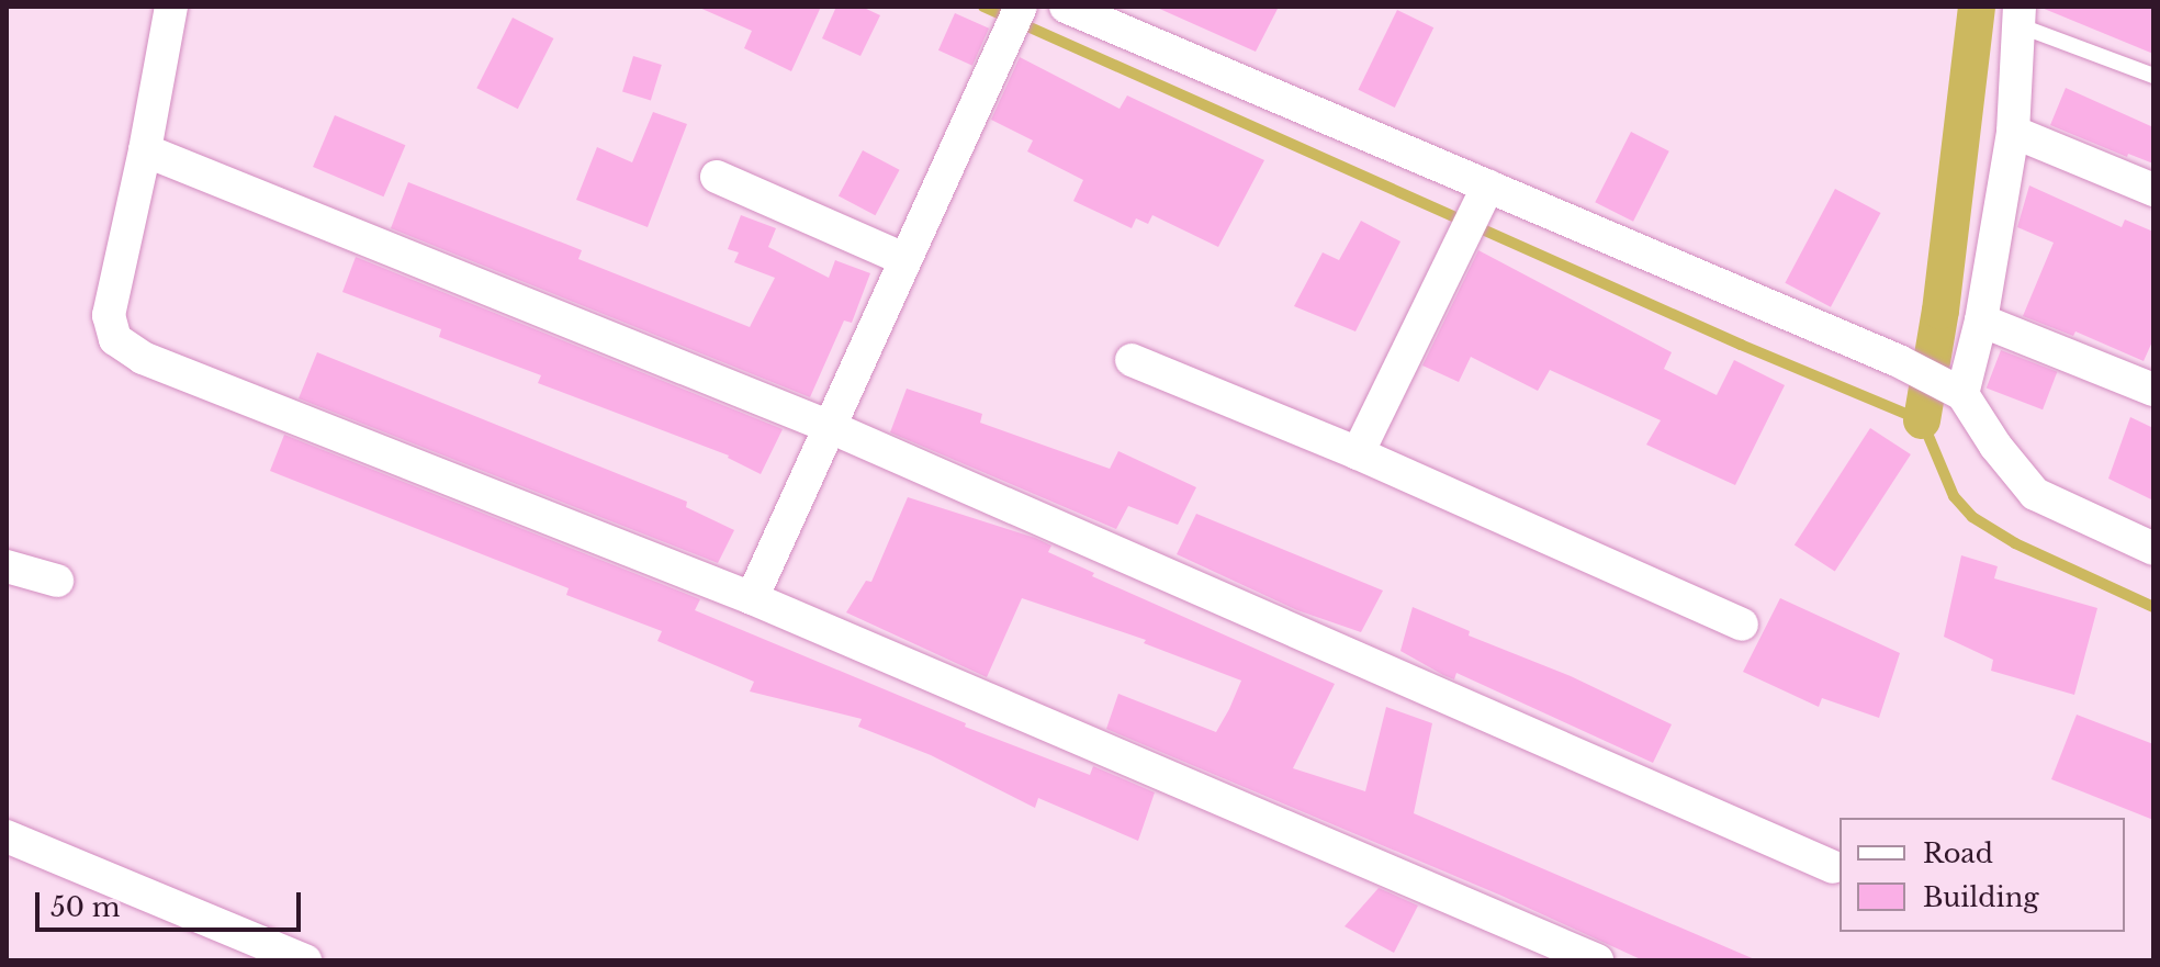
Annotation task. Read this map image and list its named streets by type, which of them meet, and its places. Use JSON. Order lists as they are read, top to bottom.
{
  "legend": ["Road", "Building"],
  "scale_bar": "50 m"
}
